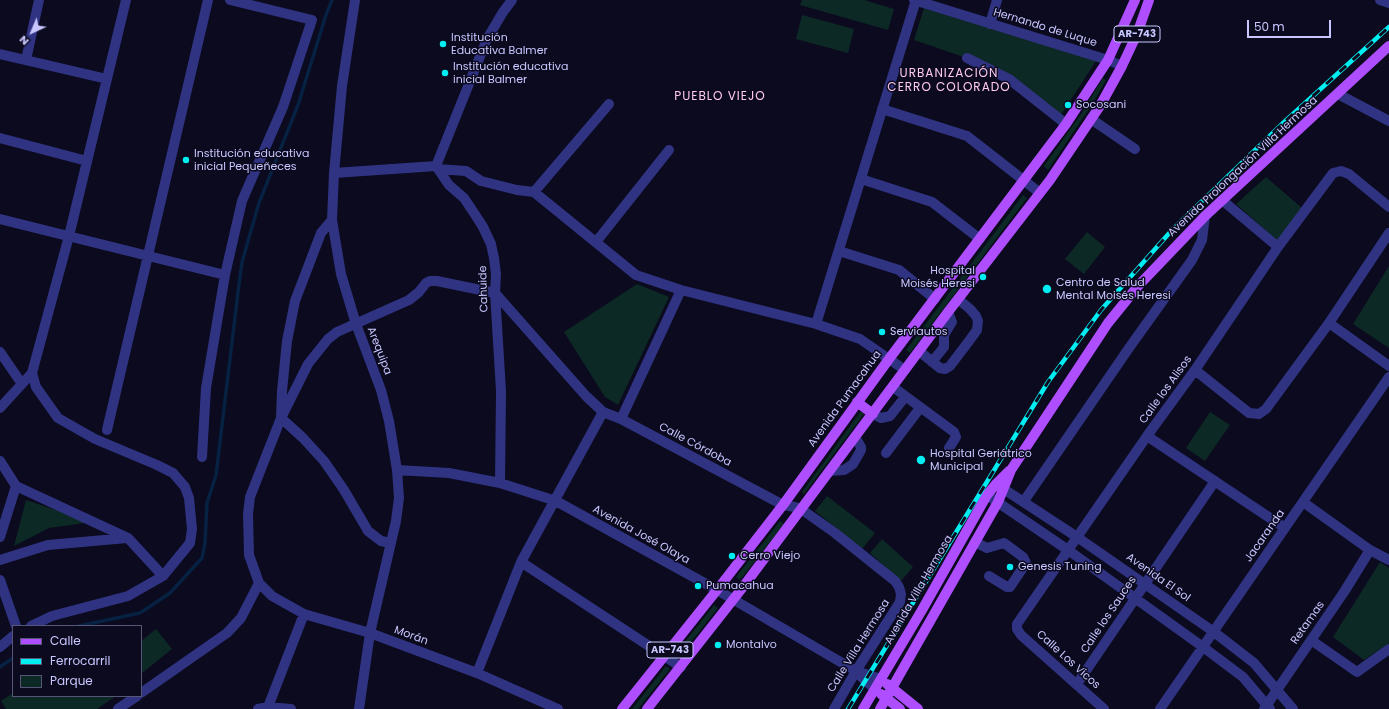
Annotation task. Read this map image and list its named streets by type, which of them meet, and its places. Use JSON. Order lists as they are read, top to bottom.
{
  "streets": {
    "main road": [
      "AR-743",
      "Avenida Prolongación Villa Hermosa",
      "Avenida Pumacahua",
      "Avenida José Olaya",
      "Avenida Villa Hermosa"
    ],
    "street": [
      "Hernando de Luque",
      "Cahuide",
      "Arequipa",
      "Calle los Alisos",
      "Calle Córdoba",
      "Jacaranda",
      "Avenida El Sol",
      "Calle los Sauces",
      "Retamas",
      "Morán",
      "Calle Villa Hermosa",
      "Calle Los Vicos"
    ]
  },
  "crossings": [
    ["Hernando de Luque", "AR-743"],
    ["Hernando de Luque", "Avenida Pumacahua"],
    ["AR-743", "Avenida Pumacahua"],
    ["AR-743", "Calle Córdoba"],
    ["AR-743", "Avenida José Olaya"],
    ["Avenida Prolongación Villa Hermosa", "Avenida El Sol"],
    ["Avenida Prolongación Villa Hermosa", "Avenida Villa Hermosa"],
    ["Cahuide", "Calle Córdoba"],
    ["Cahuide", "Avenida José Olaya"],
    ["Arequipa", "Avenida José Olaya"],
    ["Arequipa", "Morán"],
    ["Calle los Alisos", "Avenida El Sol"],
    ["Calle los Alisos", "Calle Los Vicos"],
    ["Avenida Pumacahua", "Calle Córdoba"],
    ["Avenida Pumacahua", "Avenida José Olaya"],
    ["Calle Córdoba", "Calle Villa Hermosa"],
    ["Avenida José Olaya", "Avenida Villa Hermosa"],
    ["Avenida José Olaya", "Calle Villa Hermosa"],
    ["Jacaranda", "Avenida El Sol"],
    ["Avenida El Sol", "Avenida Villa Hermosa"],
    ["Avenida El Sol", "Calle los Sauces"],
    ["Avenida El Sol", "Retamas"],
    ["Calle los Sauces", "Calle Los Vicos"]
  ],
  "districts": ["URBANIZACIÓN CERRO COLORADO", "PUEBLO VIEJO"],
  "places": [
    "Institución Educativa Balmer",
    "Institución educativa inicial Balmer",
    "Socosani",
    "Institución educativa inicial Pequeñeces",
    "Hospital Moisés Heresi",
    "Centro de Salud Mental Moisés Heresi",
    "Serviautos",
    "Hospital Geriátrico Municipal",
    "Cerro Viejo",
    "Genesis Tuning",
    "Pumacahua",
    "Montalvo"
  ],
  "legend": ["Calle", "Ferrocarril", "Parque"],
  "scale_bar": "50 m",
  "north": "bottom left"
}
